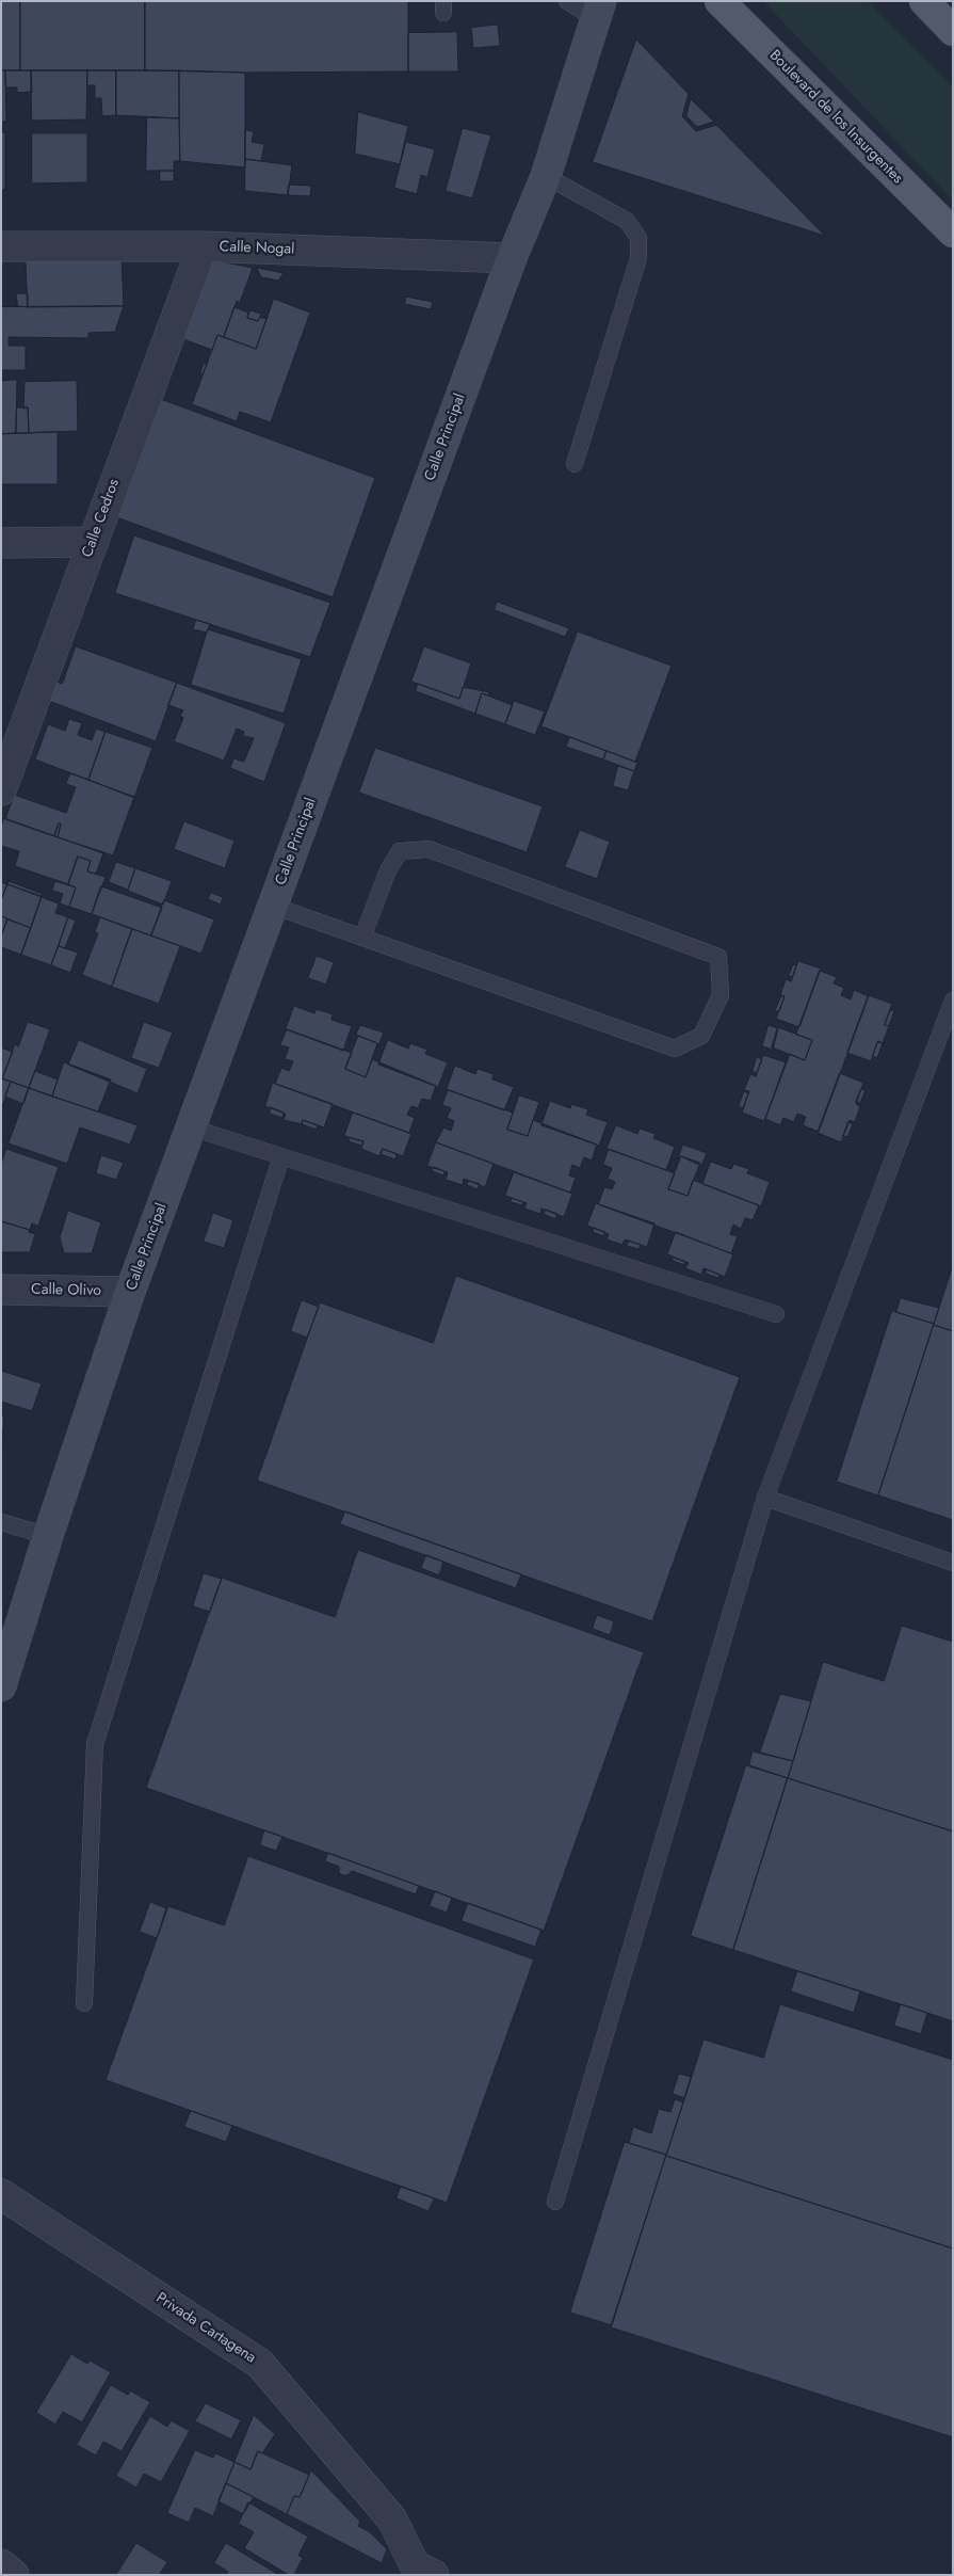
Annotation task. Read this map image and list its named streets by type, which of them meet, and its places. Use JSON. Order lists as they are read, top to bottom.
{
  "streets": {
    "main road": ["Boulevard de los Insurgentes"],
    "street": [
      "Calle Nogal",
      "Calle Principal",
      "Calle Cedros",
      "Calle Olivo",
      "Privada Cartagena"
    ]
  },
  "crossings": [
    ["Calle Nogal", "Calle Principal"],
    ["Calle Nogal", "Calle Cedros"],
    ["Calle Principal", "Calle Olivo"]
  ]
}
